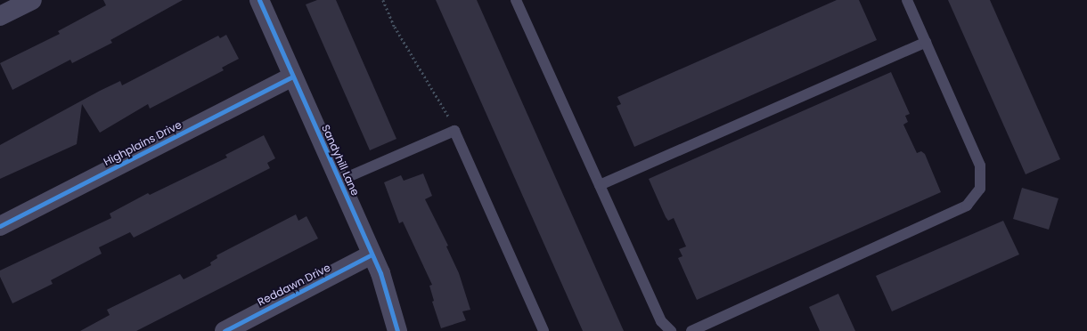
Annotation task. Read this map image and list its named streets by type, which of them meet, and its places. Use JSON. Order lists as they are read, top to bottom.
{
  "streets": {
    "street": ["Highplains Drive", "Sandyhill Lane", "Reddawn Drive"]
  },
  "crossings": [
    ["Highplains Drive", "Sandyhill Lane"],
    ["Sandyhill Lane", "Reddawn Drive"]
  ]
}
